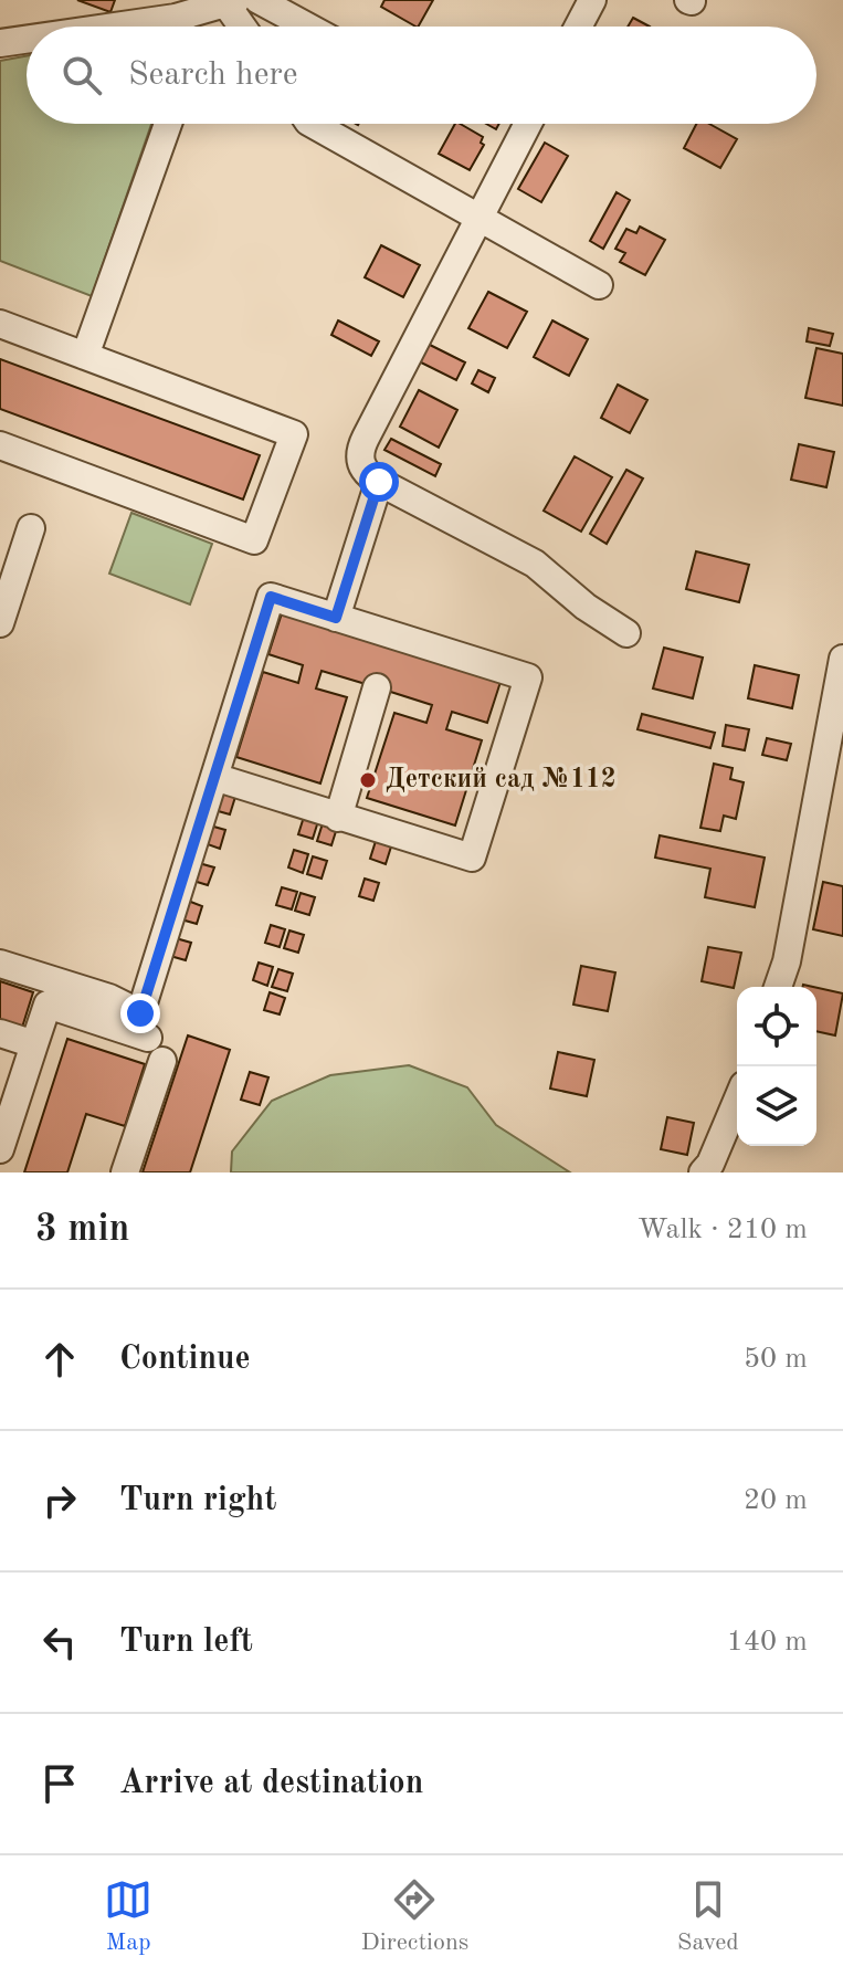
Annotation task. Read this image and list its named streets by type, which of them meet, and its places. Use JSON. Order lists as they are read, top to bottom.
{
  "places": ["Детский сад №112"],
  "page": {
    "search": "Search here",
    "heading": ["3 min", "Walk · 210 m"],
    "list": [
      ["Continue", "50 m"],
      ["Turn right", "20 m"],
      ["Turn left", "140 m"],
      "Arrive at destination"
    ],
    "nav": ["Map", "Directions", "Saved"]
  }
}
